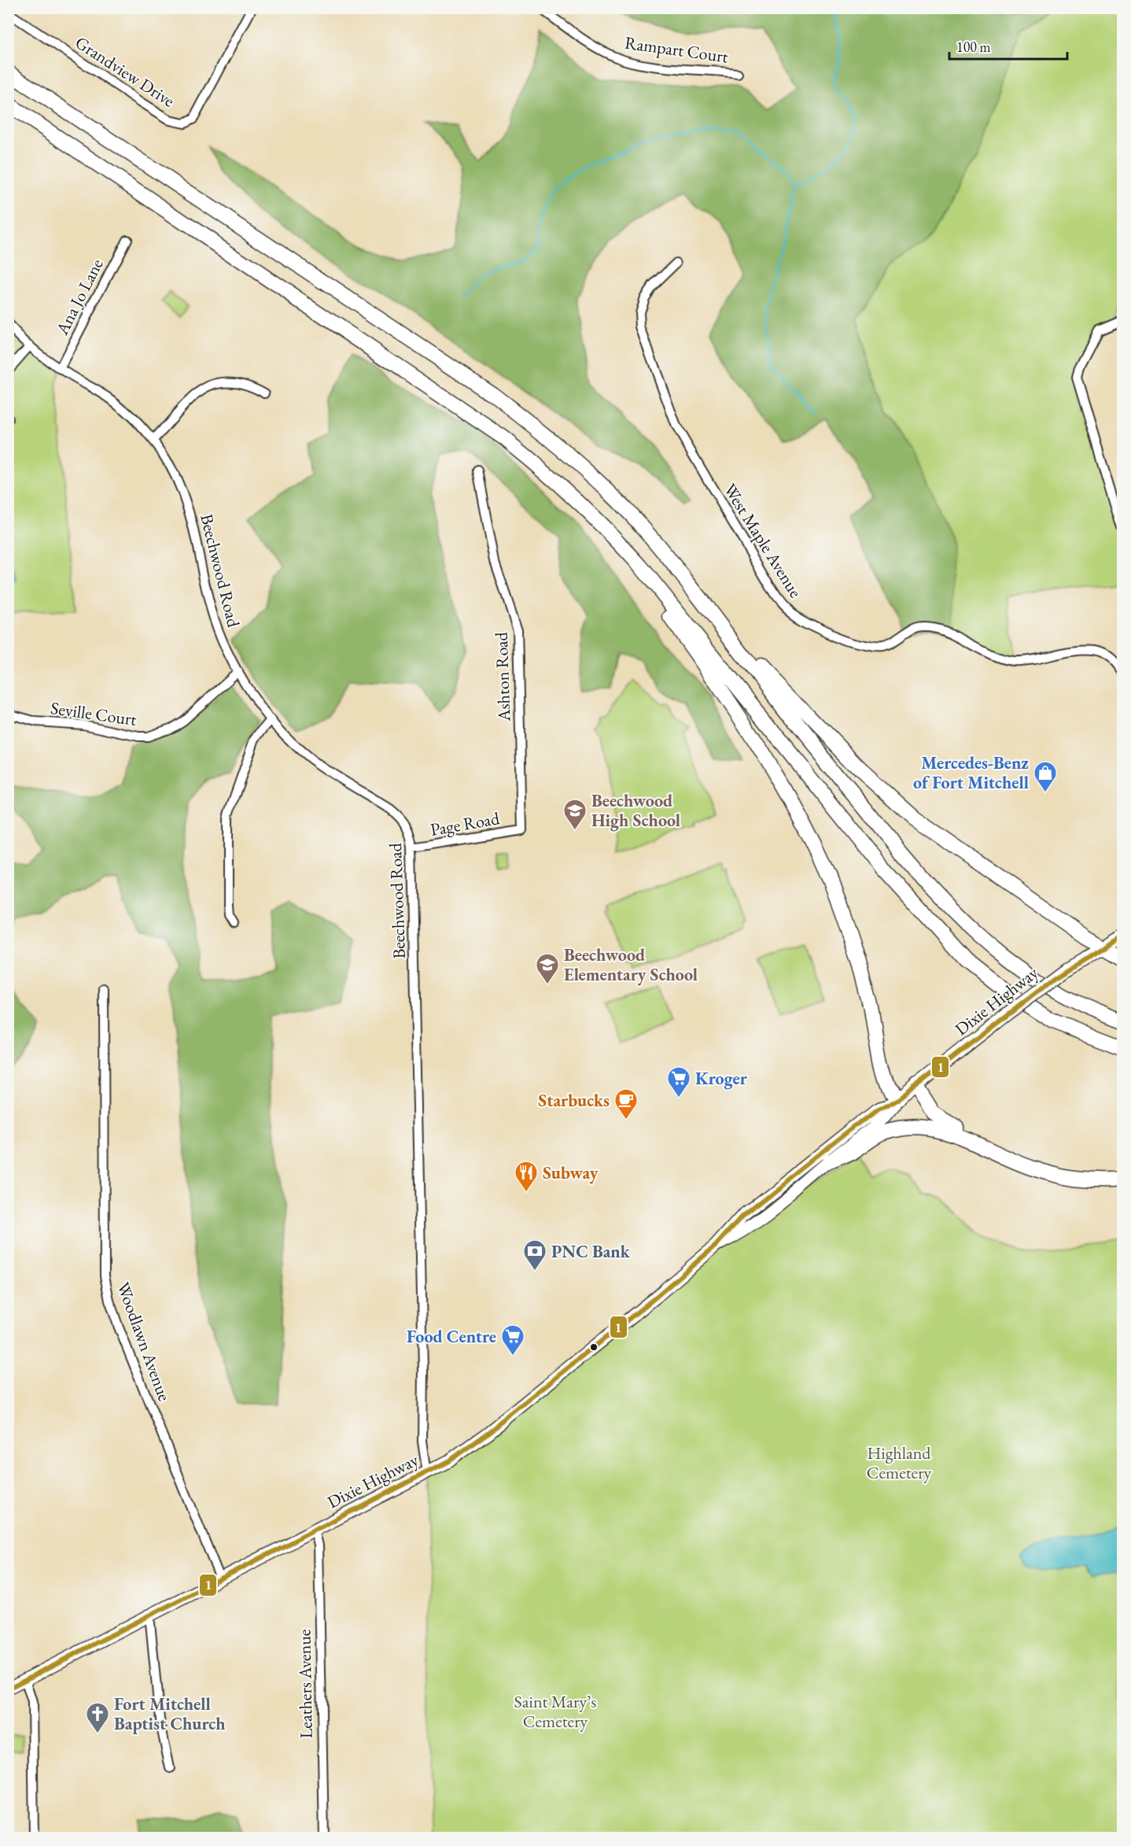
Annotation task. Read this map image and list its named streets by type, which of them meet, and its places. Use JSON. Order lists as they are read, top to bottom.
{
  "streets": {
    "main road": ["Dixie Highway"],
    "street": [
      "Rampart Court",
      "Grandview Drive",
      "Ana Jo Lane",
      "West Maple Avenue",
      "Beechwood Road",
      "Ashton Road",
      "Seville Court",
      "Page Road",
      "Woodlawn Avenue",
      "Leathers Avenue"
    ]
  },
  "crossings": [
    ["Ana Jo Lane", "Beechwood Road"],
    ["Beechwood Road", "Seville Court"],
    ["Beechwood Road", "Page Road"],
    ["Beechwood Road", "Dixie Highway"],
    ["Ashton Road", "Page Road"],
    ["Dixie Highway", "Woodlawn Avenue"],
    ["Dixie Highway", "Leathers Avenue"]
  ],
  "parks": ["Highland Cemetery", "Saint Mary’s Cemetery"],
  "places": {
    "shop": ["Mercedes-Benz of Fort Mitchell"],
    "school or university": ["Beechwood High School", "Beechwood Elementary School"],
    "supermarket": ["Kroger", "Food Centre"],
    "cafe": ["Starbucks"],
    "restaurant": ["Subway"],
    "bank": ["PNC Bank"],
    "church": ["Fort Mitchell Baptist Church"]
  },
  "lines": ["transit line 1"],
  "scale_bar": "100 m"
}
